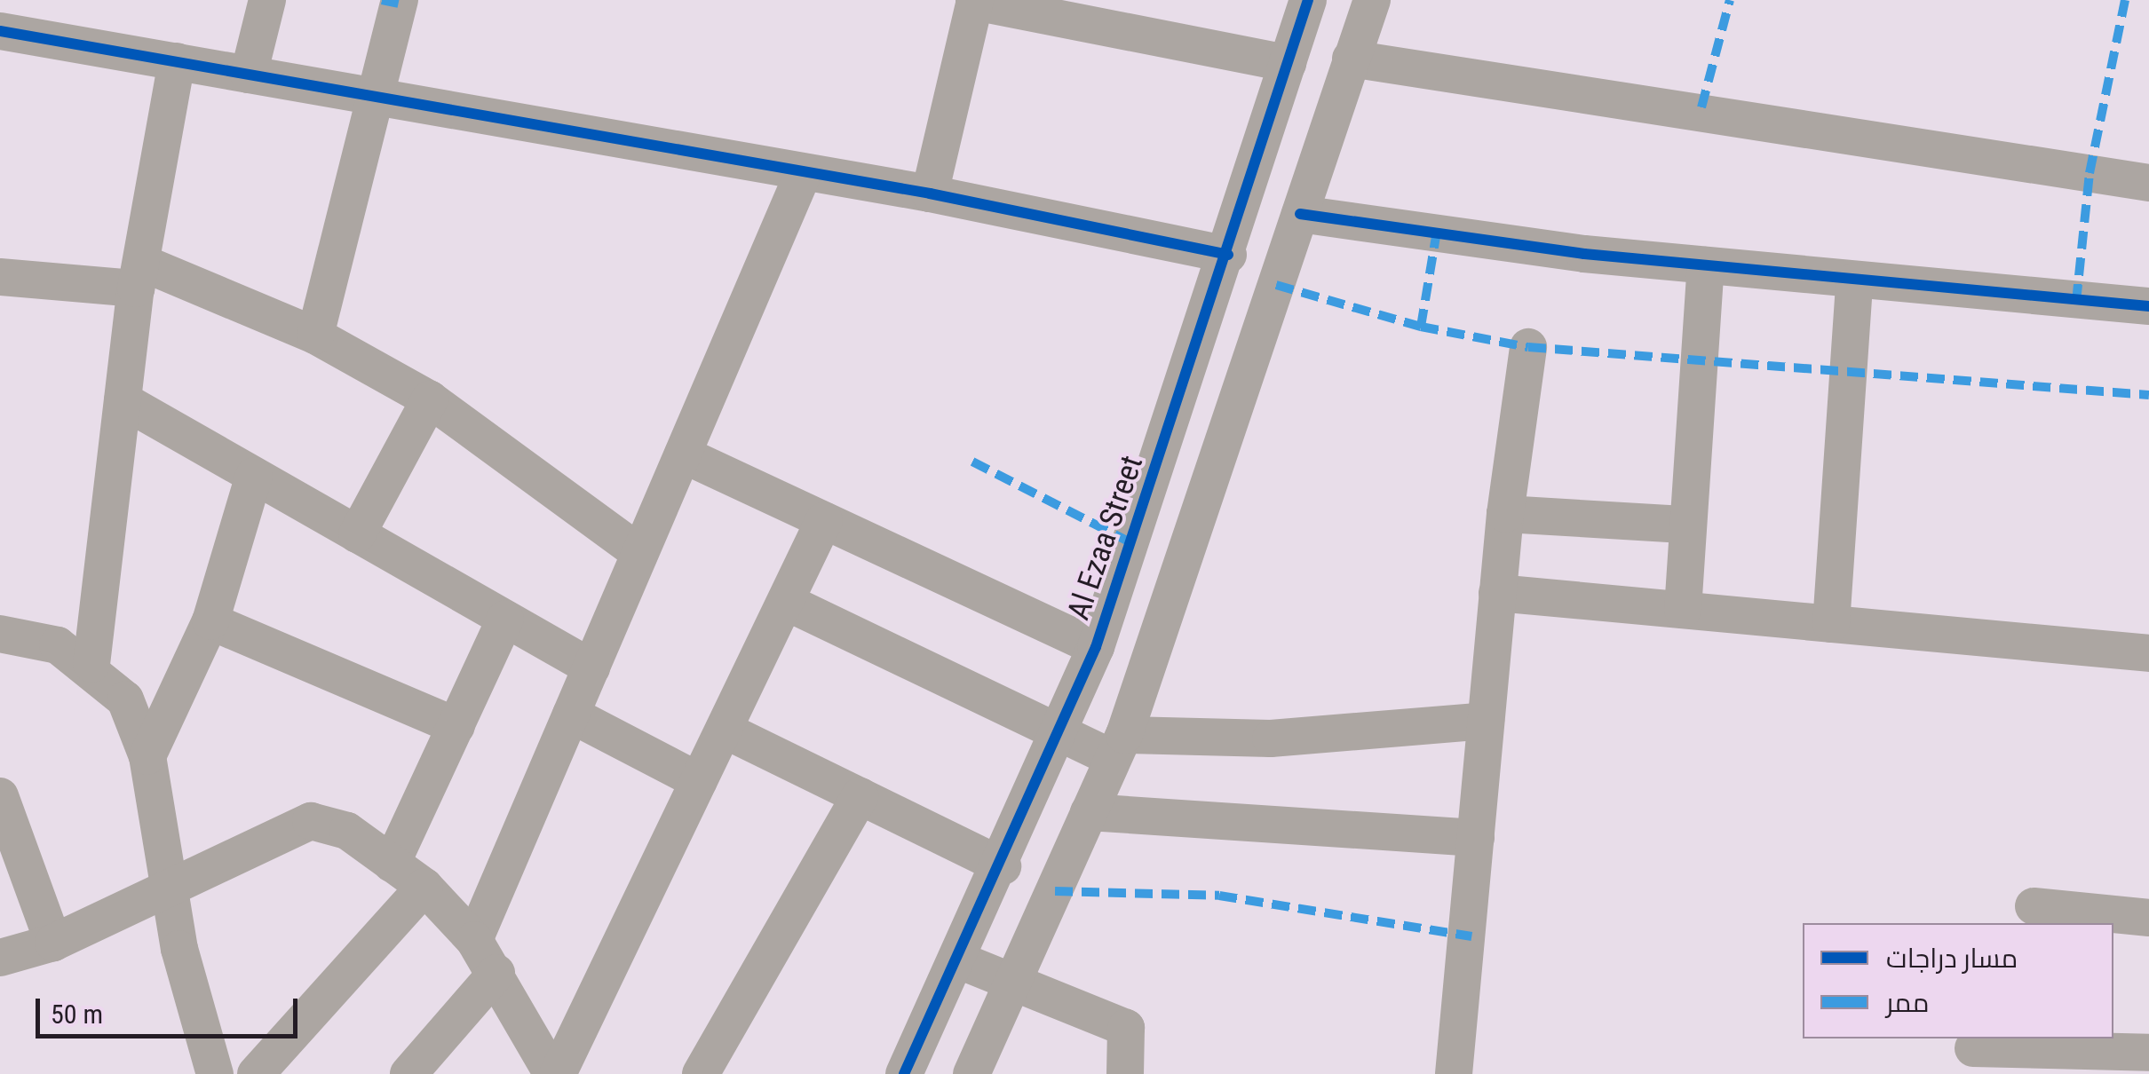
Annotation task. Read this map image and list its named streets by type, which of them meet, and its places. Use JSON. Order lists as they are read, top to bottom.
{
  "streets": {
    "street": ["Al Ezaa Street"]
  },
  "legend": ["مسار دراجات", "ممر"],
  "scale_bar": "50 m"
}
